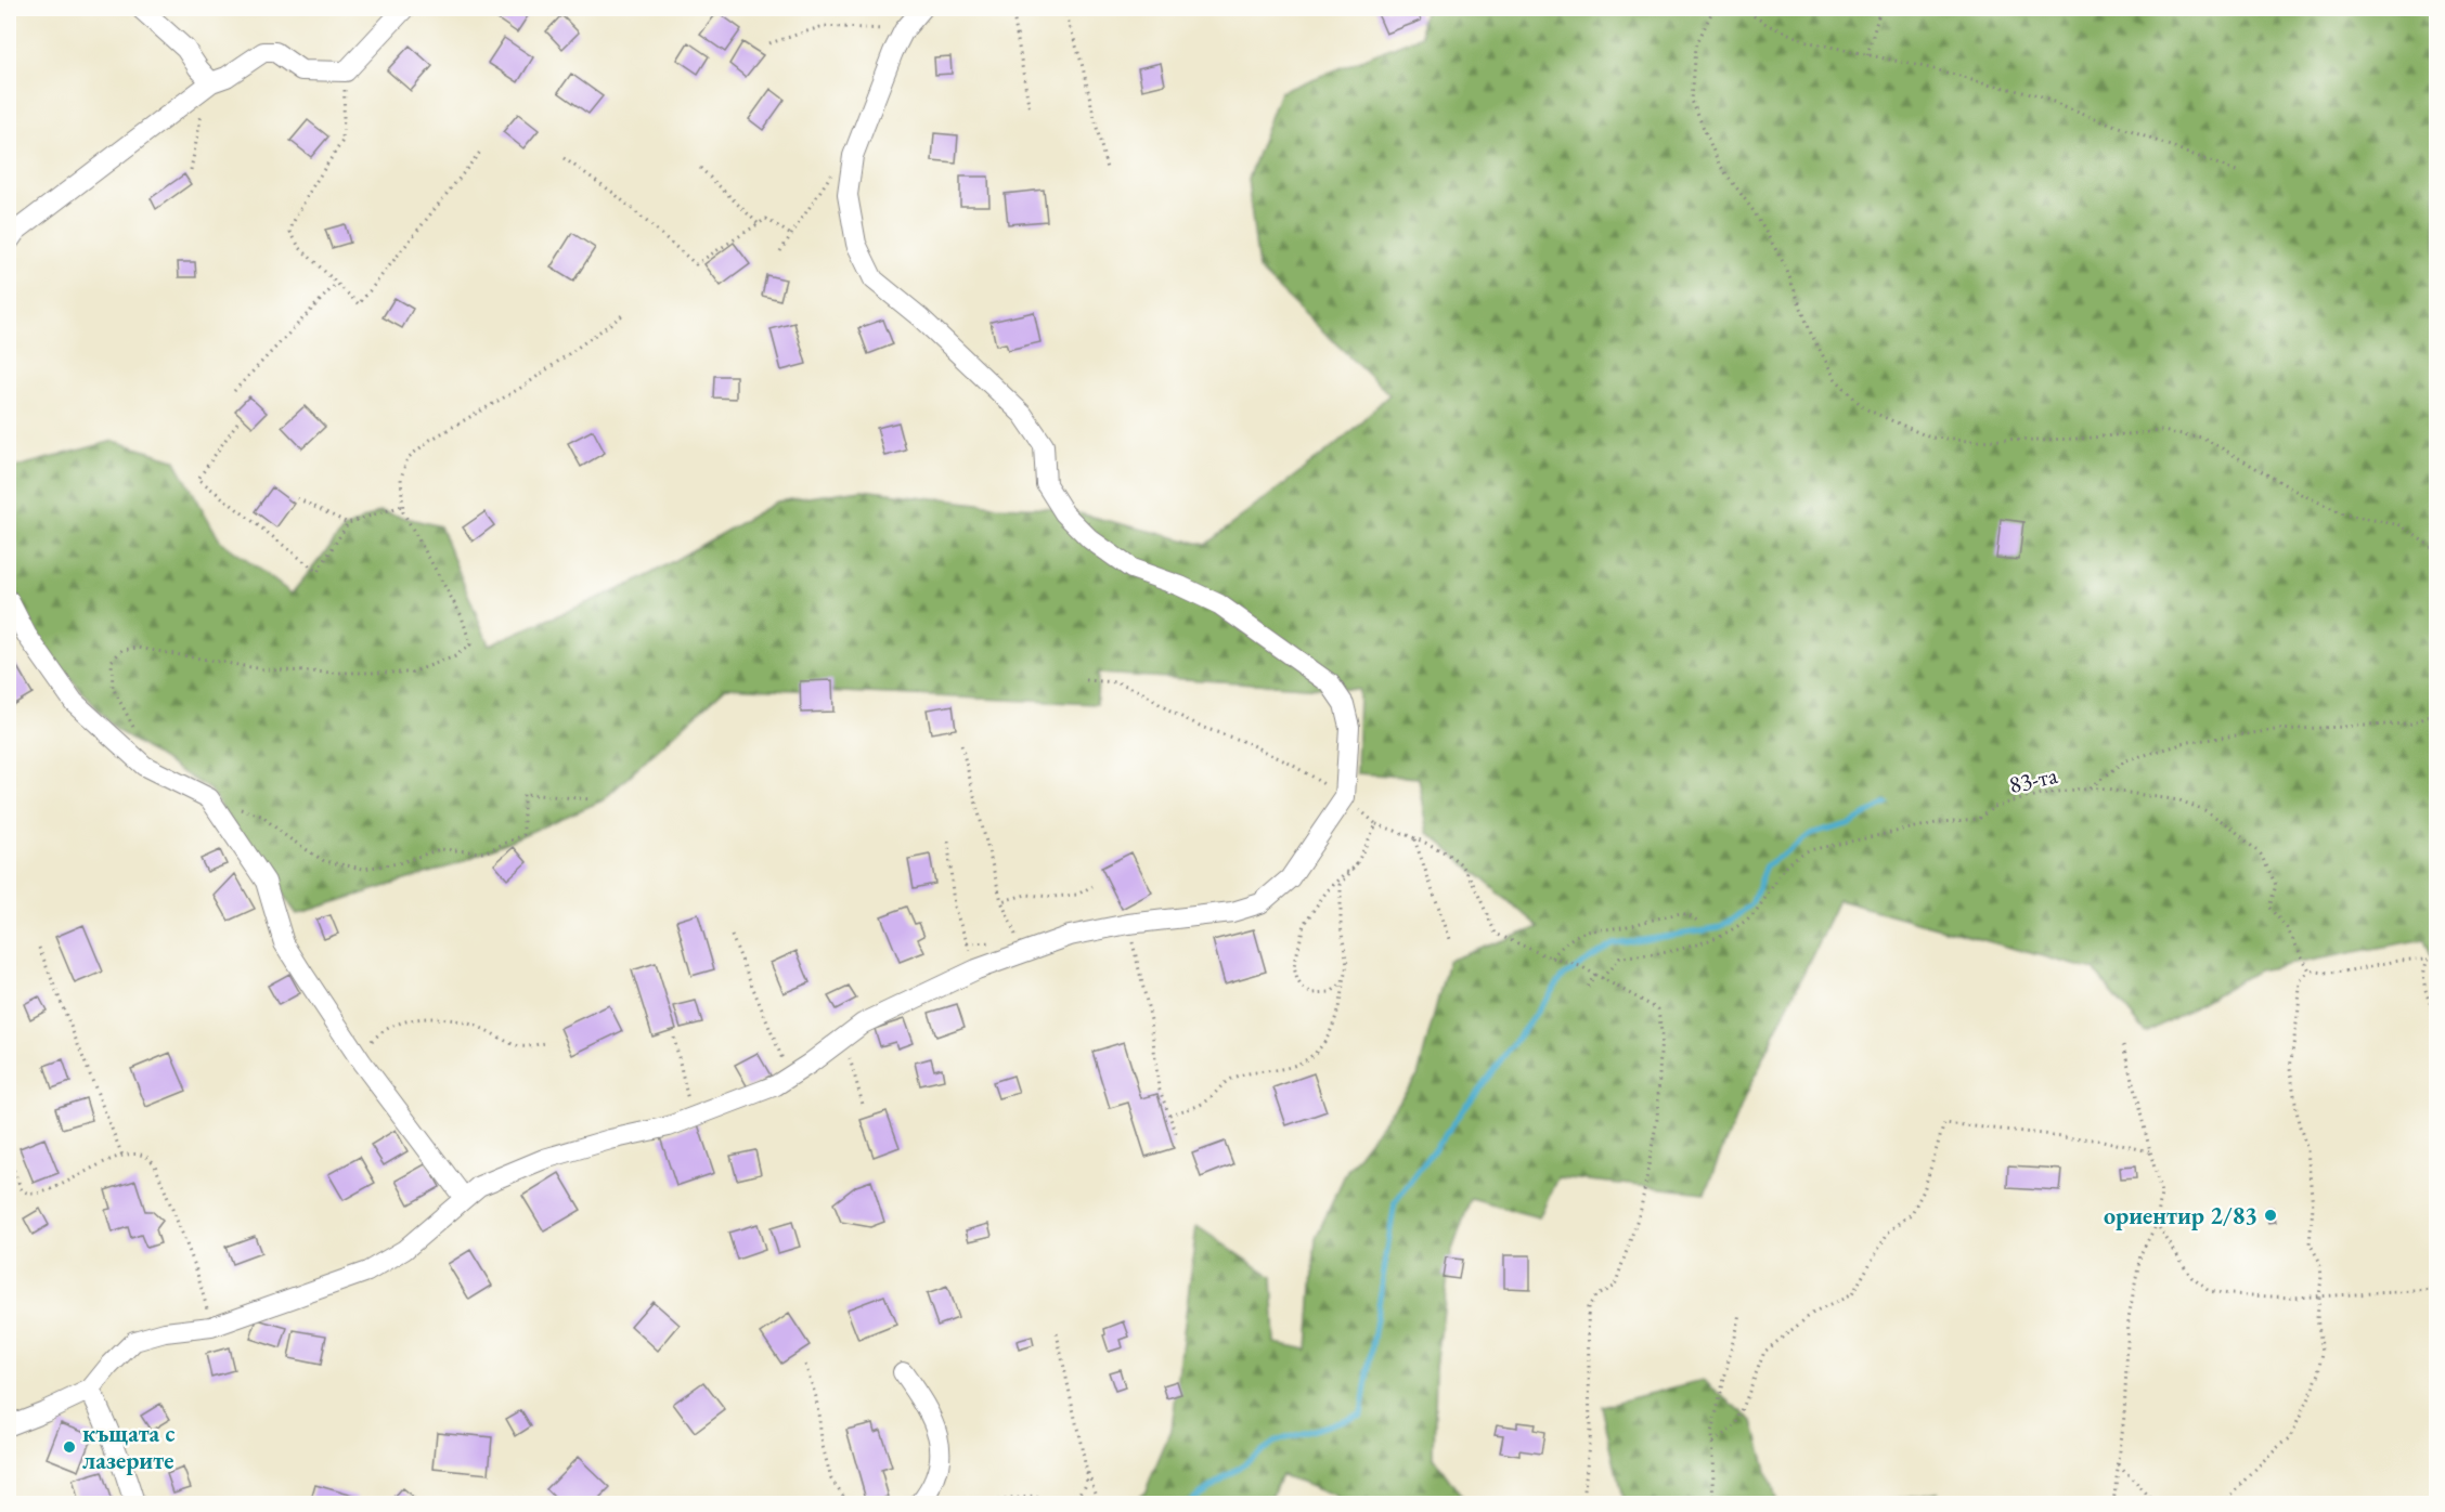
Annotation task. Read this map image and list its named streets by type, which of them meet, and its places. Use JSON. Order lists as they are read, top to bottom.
{
  "streets": {
    "path": ["83-та"]
  },
  "places": ["ориентир 2/83", "къщата с лазерите"]
}
